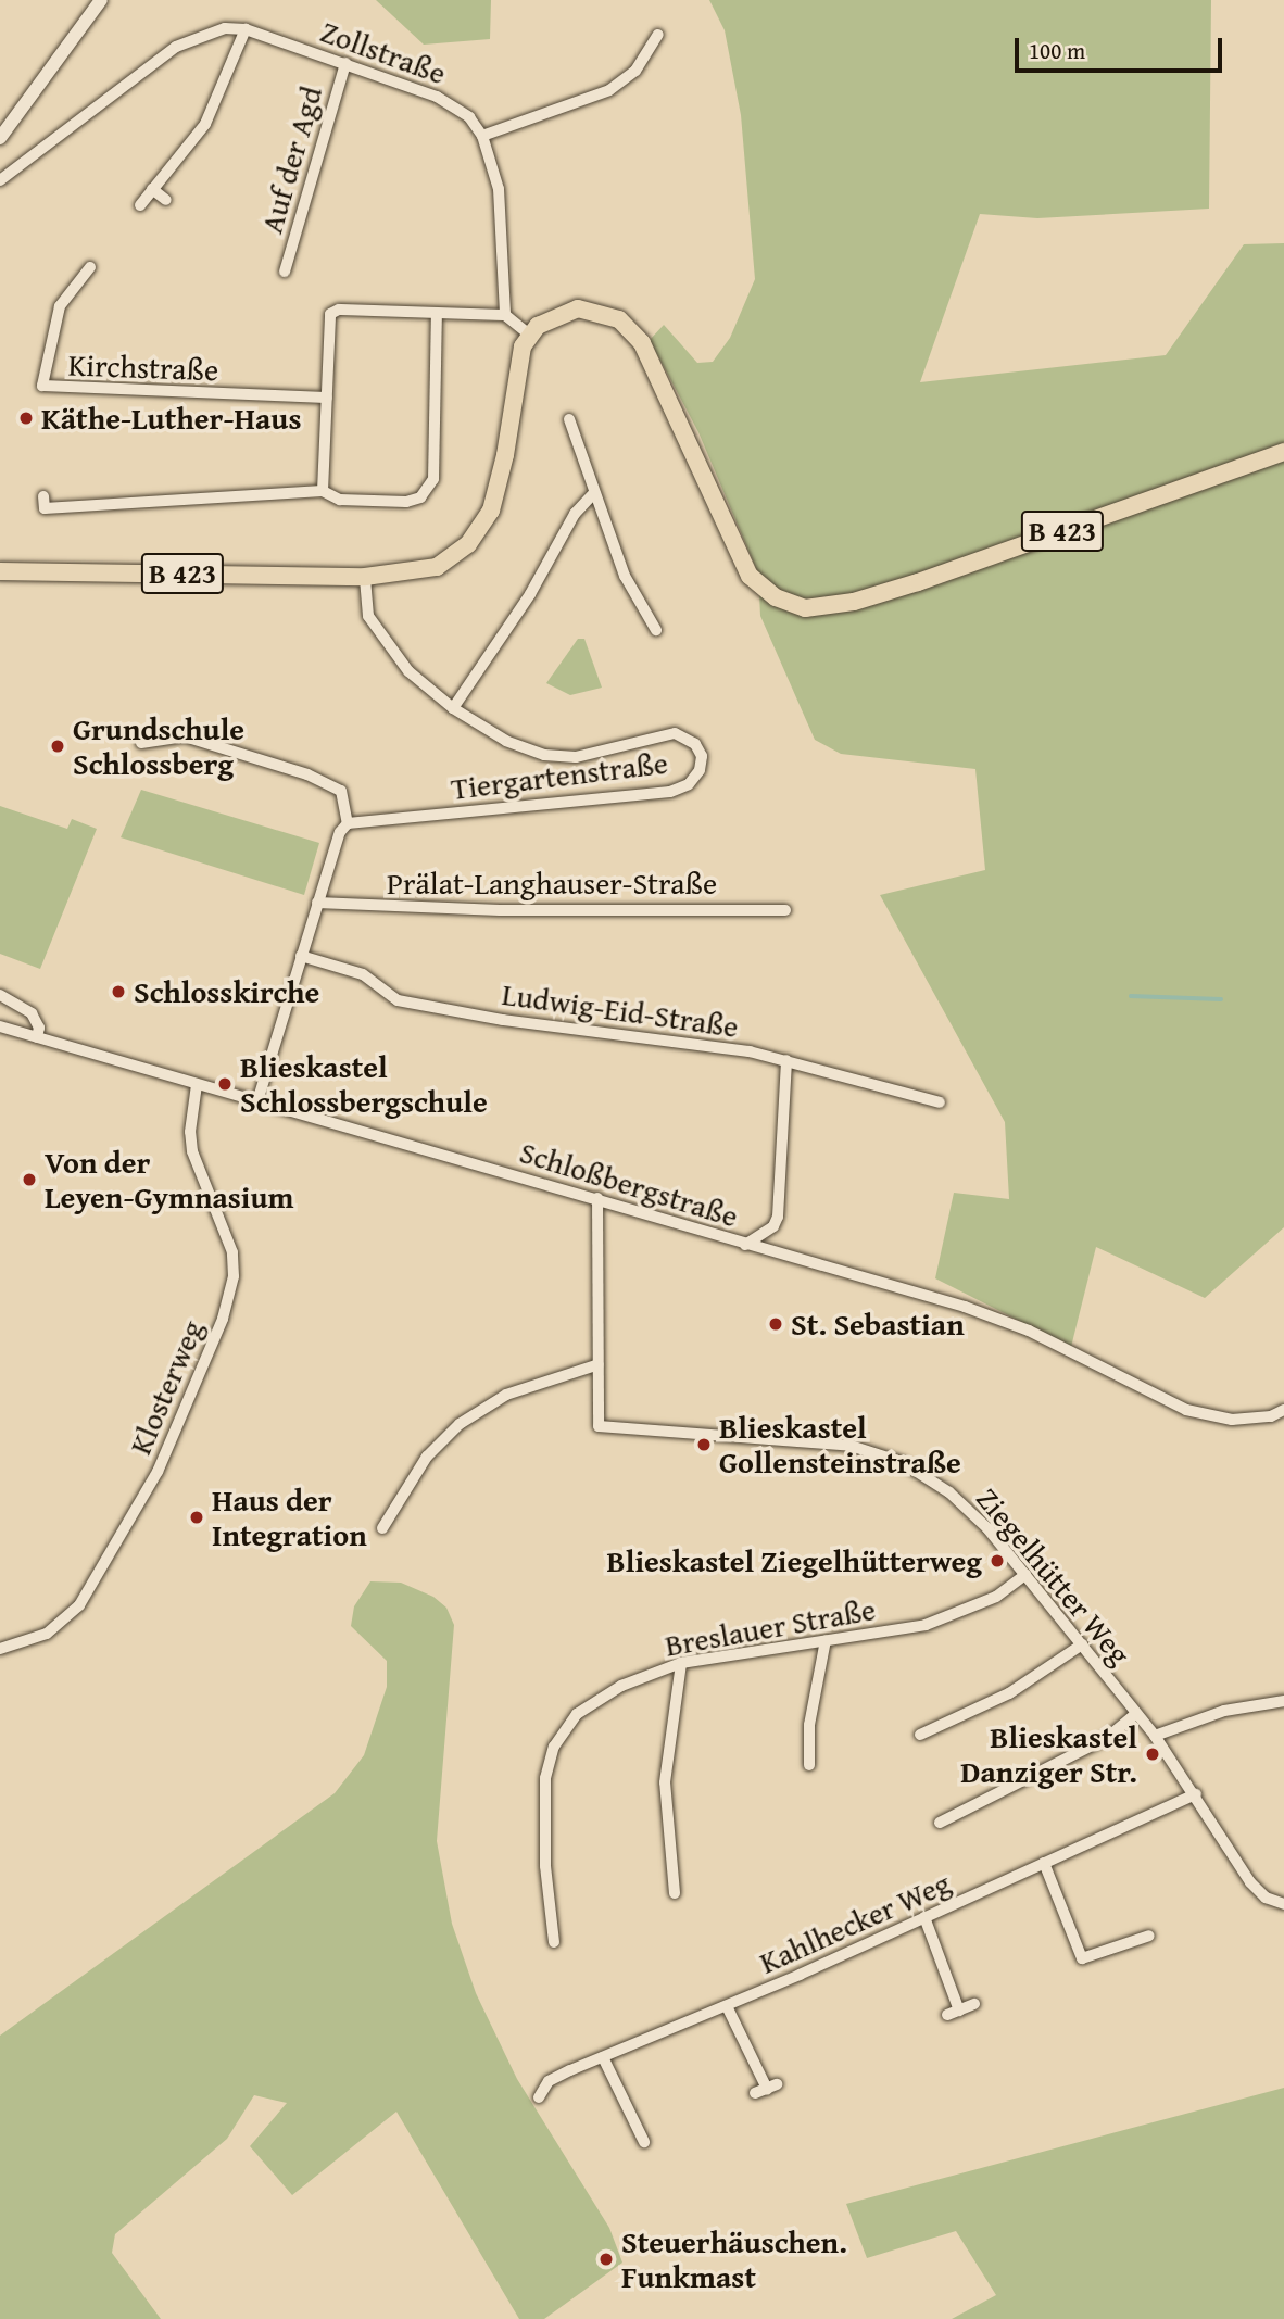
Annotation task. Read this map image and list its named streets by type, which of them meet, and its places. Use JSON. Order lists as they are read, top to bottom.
{
  "streets": {
    "main road": ["B 423"],
    "street": [
      "Zollstraße",
      "Auf der Agd",
      "Kirchstraße",
      "Tiergartenstraße",
      "Prälat-Langhauser-Straße",
      "Ludwig-Eid-Straße",
      "Schloßbergstraße",
      "Klosterweg",
      "Ziegelhütter Weg",
      "Breslauer Straße",
      "Kahlhecker Weg"
    ]
  },
  "crossings": [
    ["Zollstraße", "Auf der Agd"],
    ["B 423", "Tiergartenstraße"],
    ["Schloßbergstraße", "Klosterweg"],
    ["Ziegelhütter Weg", "Breslauer Straße"],
    ["Ziegelhütter Weg", "Kahlhecker Weg"]
  ],
  "places": [
    "Käthe-Luther-Haus",
    "Grundschule Schlossberg",
    "Schlosskirche",
    "Blieskastel Schlossbergschule",
    "Von der Leyen-Gymnasium",
    "St. Sebastian",
    "Blieskastel Gollensteinstraße",
    "Haus der Integration",
    "Blieskastel Ziegelhütterweg",
    "Blieskastel Danziger Str.",
    "Steuerhäuschen. Funkmast"
  ],
  "scale_bar": "100 m"
}
